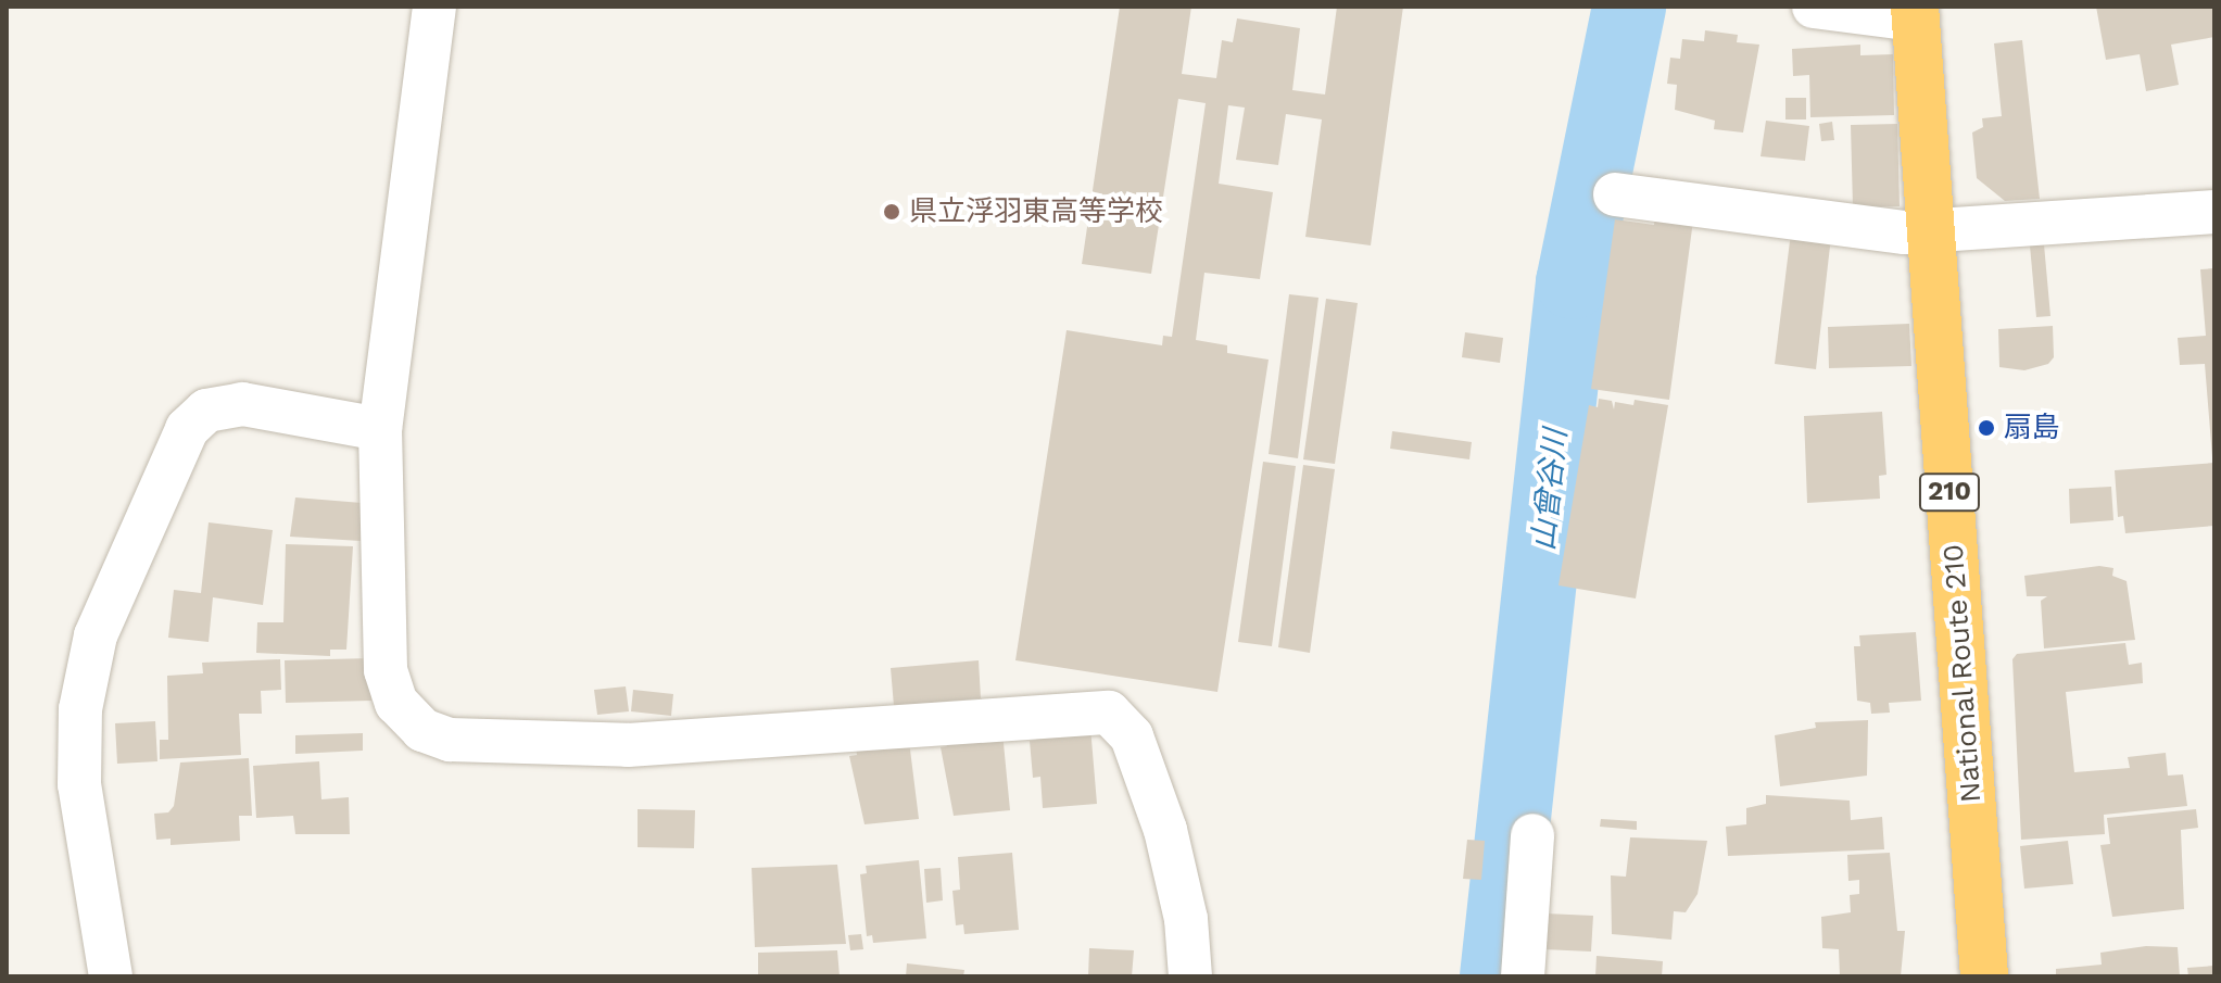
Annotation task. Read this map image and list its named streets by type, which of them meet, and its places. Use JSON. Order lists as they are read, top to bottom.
{
  "streets": {
    "highway": ["210", "National Route 210"]
  },
  "water": ["山曾谷川"],
  "places": ["県立浮羽東高等学校", "扇島"]
}
